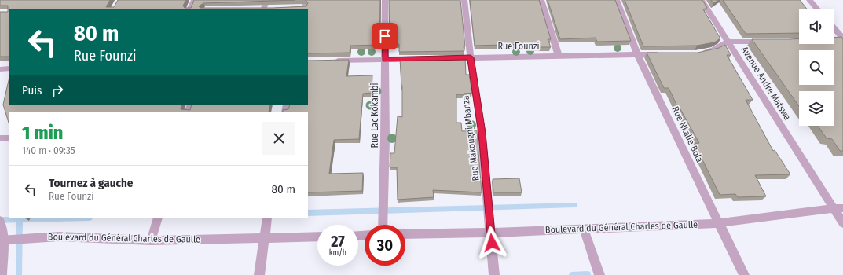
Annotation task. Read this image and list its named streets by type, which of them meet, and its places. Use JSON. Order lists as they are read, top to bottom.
{
  "streets": {
    "street": [
      "Rue Founzi",
      "Avenue Andre Matswa",
      "Rue Lac Kokambi",
      "Rue Nkalle Bola",
      "Rue Makougni Mbanza",
      "Boulevard du Général Charles de Gaulle"
    ]
  },
  "crossings": [
    ["Rue Founzi", "Rue Lac Kokambi"],
    ["Rue Founzi", "Rue Nkalle Bola"],
    ["Rue Founzi", "Rue Makougni Mbanza"],
    ["Avenue Andre Matswa", "Boulevard du Général Charles de Gaulle"],
    ["Rue Nkalle Bola", "Boulevard du Général Charles de Gaulle"],
    ["Rue Makougni Mbanza", "Boulevard du Général Charles de Gaulle"]
  ],
  "page": {
    "turn": ["80 m", "Rue Founzi"],
    "then": "Puis",
    "heading": ["1 min", "140 m · 09:35"],
    "list": [
      {
        "name": "Tournez à gauche",
        "note": "Rue Founzi",
        "value": "80 m"
      }
    ],
    "speed": "27 km/h",
    "limit": "30"
  }
}
